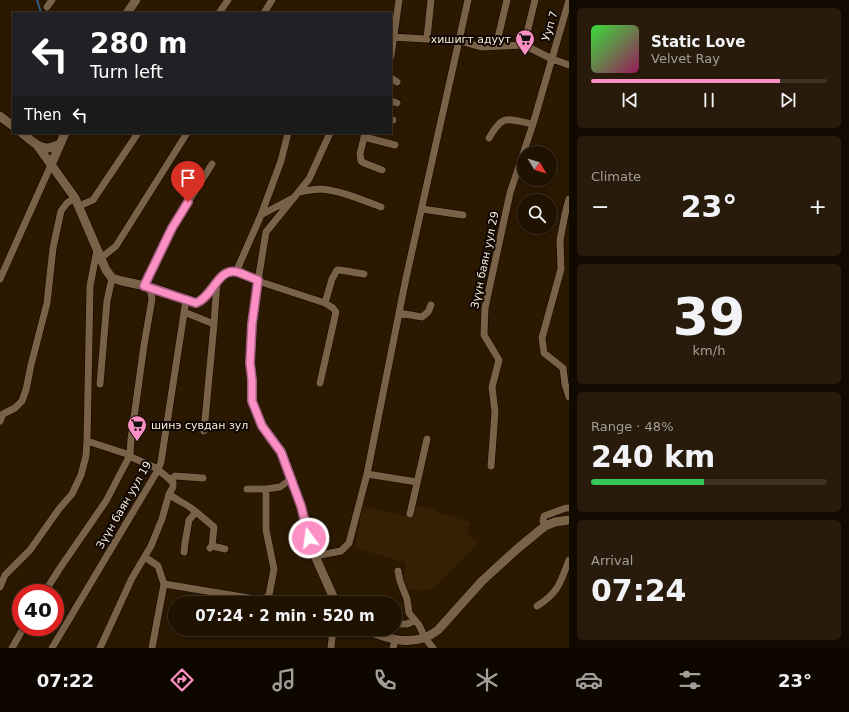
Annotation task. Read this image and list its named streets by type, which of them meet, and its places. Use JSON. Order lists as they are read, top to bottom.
{
  "streets": {
    "street": ["Ууп 7", "Зүүн баян уул 29", "Зүүн баян уул 19"]
  },
  "crossings": [
    ["Ууп 7", "Зүүн баян уул 29"]
  ],
  "places": {
    "supermarket": ["хишигт адуут", "шинэ сувдан зул"]
  },
  "north": "bottom right",
  "page": {
    "turn": ["280 m", "Turn left"],
    "song": ["Static Love", "Velvet Ray"],
    "then": "Then",
    "tile": [
      "Climate",
      ["39", "km/h"],
      ["Range · 48%", "240 km"],
      ["Arrival", "07:24"]
    ],
    "heat": ["−", "23°", "+"],
    "limit": "40",
    "trip": "07:24 · 2 min · 520 m",
    "tabs": ["07:22", "23°"]
  }
}
